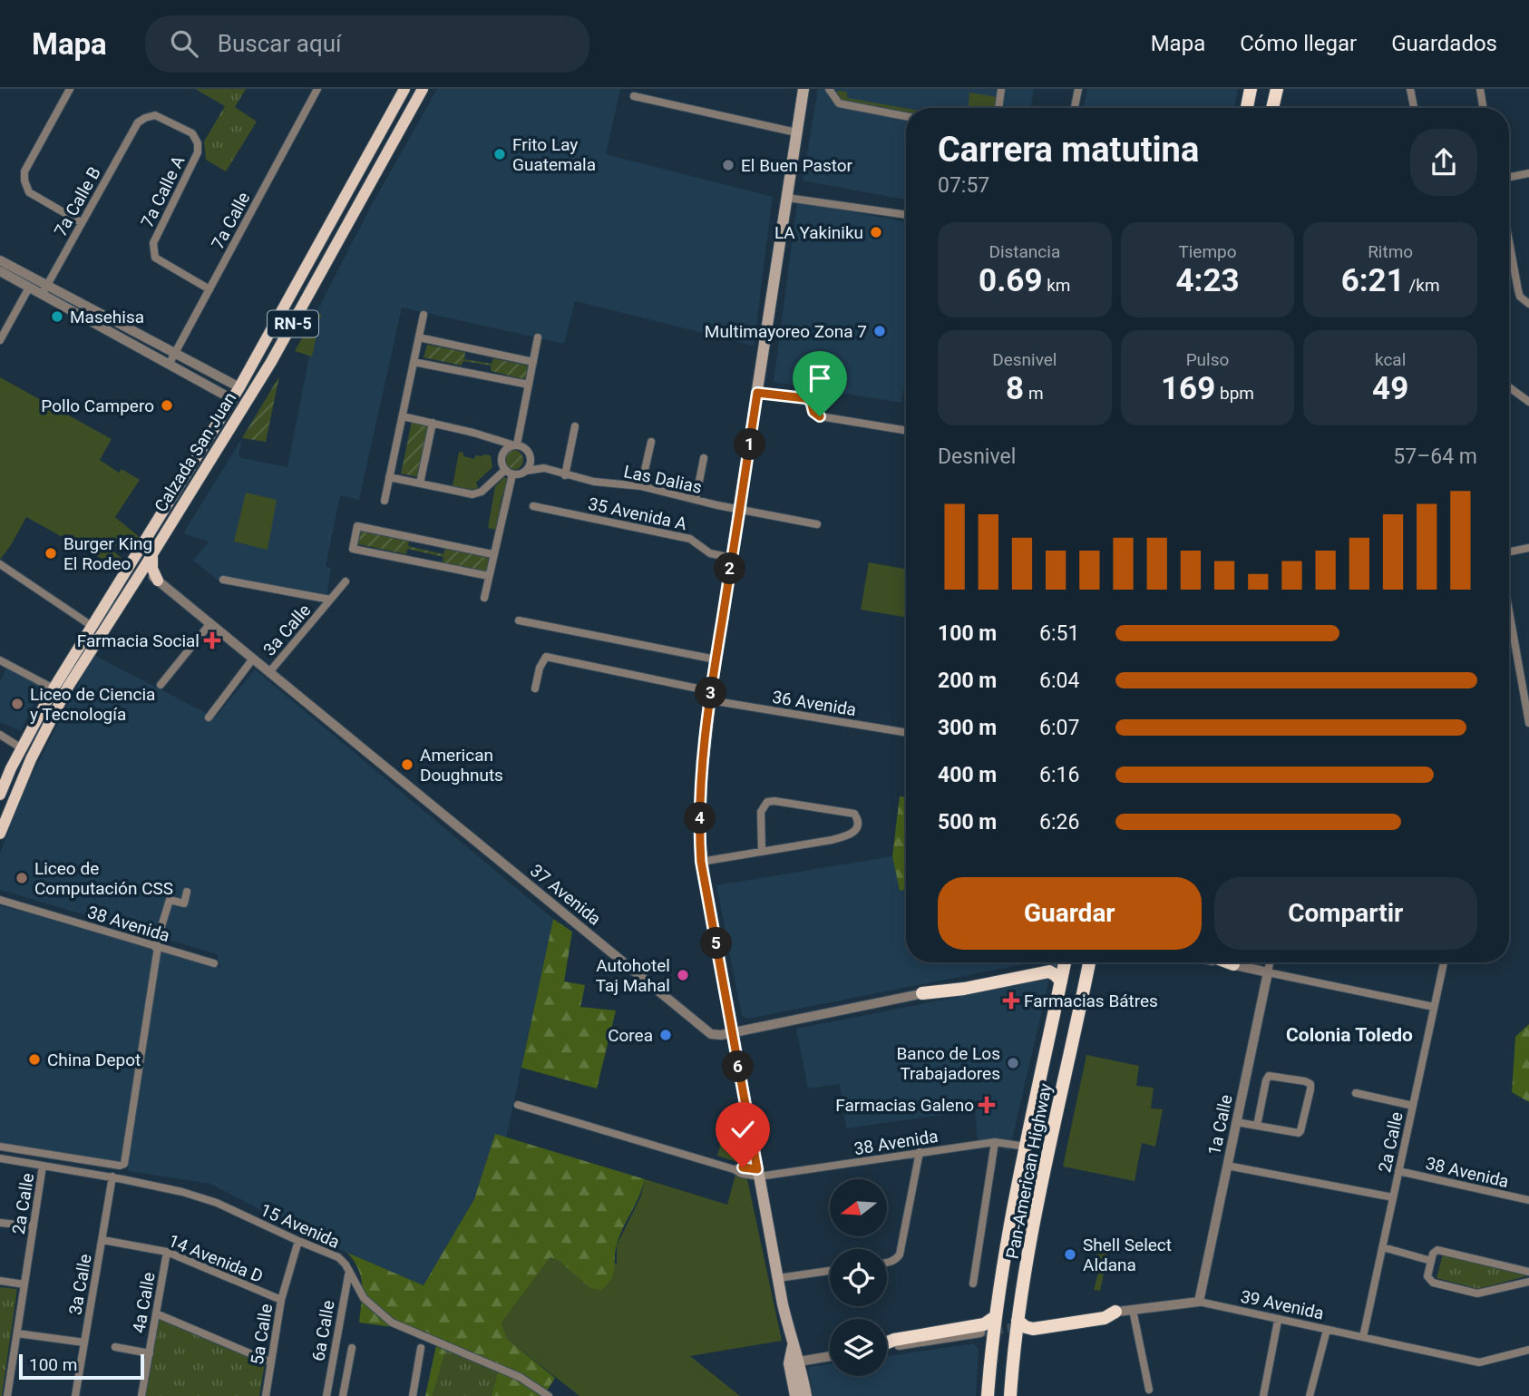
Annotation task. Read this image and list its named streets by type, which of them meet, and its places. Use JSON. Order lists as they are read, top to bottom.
{
  "streets": {
    "highway": ["Pan-American Highway"],
    "main road": ["RN-5", "Calzada San Juan"],
    "street": [
      "7a Calle A",
      "7a Calle B",
      "7a Calle",
      "Las Dalias",
      "35 Avenida A",
      "3a Calle",
      "36 Avenida",
      "37 Avenida",
      "38 Avenida",
      "1a Calle",
      "2a Calle",
      "15 Avenida",
      "14 Avenida D",
      "4a Calle",
      "39 Avenida",
      "6a Calle",
      "5a Calle"
    ]
  },
  "crossings": [
    ["7a Calle A", "7a Calle B"],
    ["7a Calle A", "7a Calle"],
    ["Calzada San Juan", "37 Avenida"],
    ["3a Calle", "37 Avenida"],
    ["3a Calle", "15 Avenida"],
    ["3a Calle", "14 Avenida D"],
    ["38 Avenida", "2a Calle"],
    ["38 Avenida", "Pan-American Highway"],
    ["1a Calle", "39 Avenida"],
    ["2a Calle", "15 Avenida"],
    ["2a Calle", "39 Avenida"],
    ["15 Avenida", "6a Calle"],
    ["15 Avenida", "5a Calle"],
    ["14 Avenida D", "4a Calle"],
    ["14 Avenida D", "5a Calle"]
  ],
  "districts": ["Colonia Toledo"],
  "places": {
    "other": [
      "Frito Lay Guatemala",
      "El Buen Pastor",
      "LA Yakiniku",
      "Masehisa",
      "Multimayoreo Zona 7",
      "Pollo Campero",
      "Burger King El Rodeo",
      "Liceo de Ciencia y Tecnología",
      "American Doughnuts",
      "Liceo de Computación CSS",
      "Autohotel Taj Mahal",
      "Corea",
      "China Depot",
      "Banco de Los Trabajadores",
      "Shell Select Aldana"
    ],
    "health": ["Farmacia Social", "Farmacias Bátres", "Farmacias Galeno"]
  },
  "scale_bar": "100 m",
  "north": "left",
  "page": {
    "header": "Mapa",
    "search": "Buscar aquí",
    "nav": ["Mapa", "Cómo llegar", "Guardados"],
    "heading": ["Carrera matutina", "07:57"],
    "stats": [
      ["Distancia", "0.69 km"],
      ["Tiempo", "4:23"],
      ["Ritmo", "6:21 /km"],
      ["Desnivel", "8 m"],
      ["Pulso", "169 bpm"],
      ["kcal", "49"]
    ],
    "pins": [
      "1",
      "2",
      "3",
      "4",
      "5",
      "6"
    ],
    "chart": ["Desnivel", "57–64 m"],
    "list": [
      {
        "name": "100 m",
        "note": "6:51"
      },
      {
        "name": "200 m",
        "note": "6:04"
      },
      {
        "name": "300 m",
        "note": "6:07"
      },
      {
        "name": "400 m",
        "note": "6:16"
      },
      {
        "name": "500 m",
        "note": "6:26"
      }
    ],
    "buttons": ["Guardar", "Compartir"],
    "scale": "100 m"
  }
}
